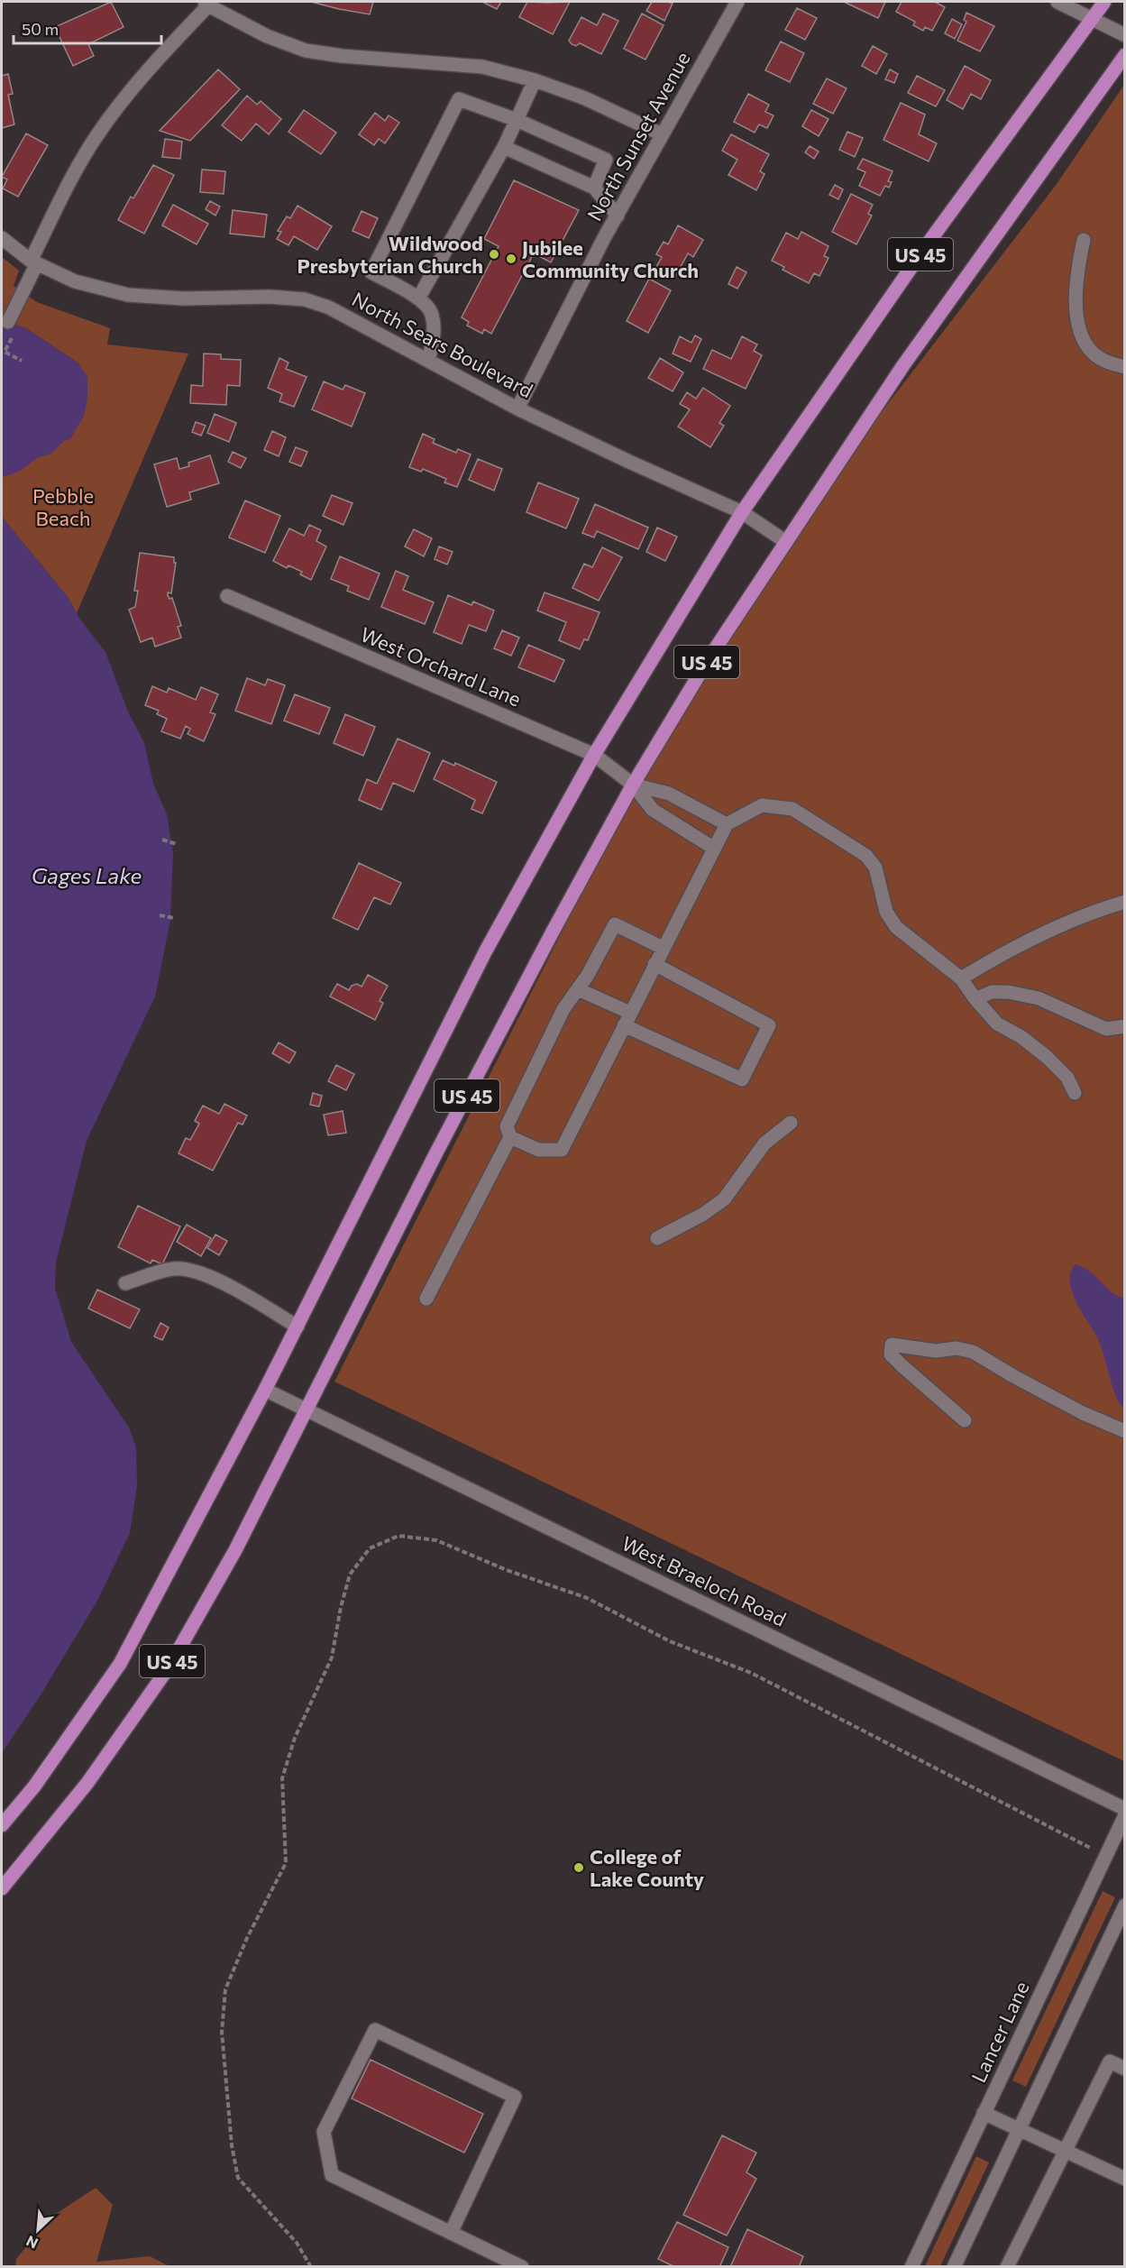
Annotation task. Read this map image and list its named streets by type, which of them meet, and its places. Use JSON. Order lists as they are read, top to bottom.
{
  "streets": {
    "main road": ["US 45"],
    "street": [
      "North Sunset Avenue",
      "North Sears Boulevard",
      "West Orchard Lane",
      "West Braeloch Road",
      "Lancer Lane"
    ]
  },
  "crossings": [
    ["North Sunset Avenue", "North Sears Boulevard"],
    ["US 45", "North Sears Boulevard"],
    ["US 45", "West Orchard Lane"],
    ["US 45", "West Braeloch Road"]
  ],
  "water": ["Gages Lake"],
  "parks": ["Pebble Beach"],
  "places": ["Wildwood Presbyterian Church", "Jubilee Community Church", "College of Lake County"],
  "scale_bar": "50 m",
  "north": "bottom left"
}
